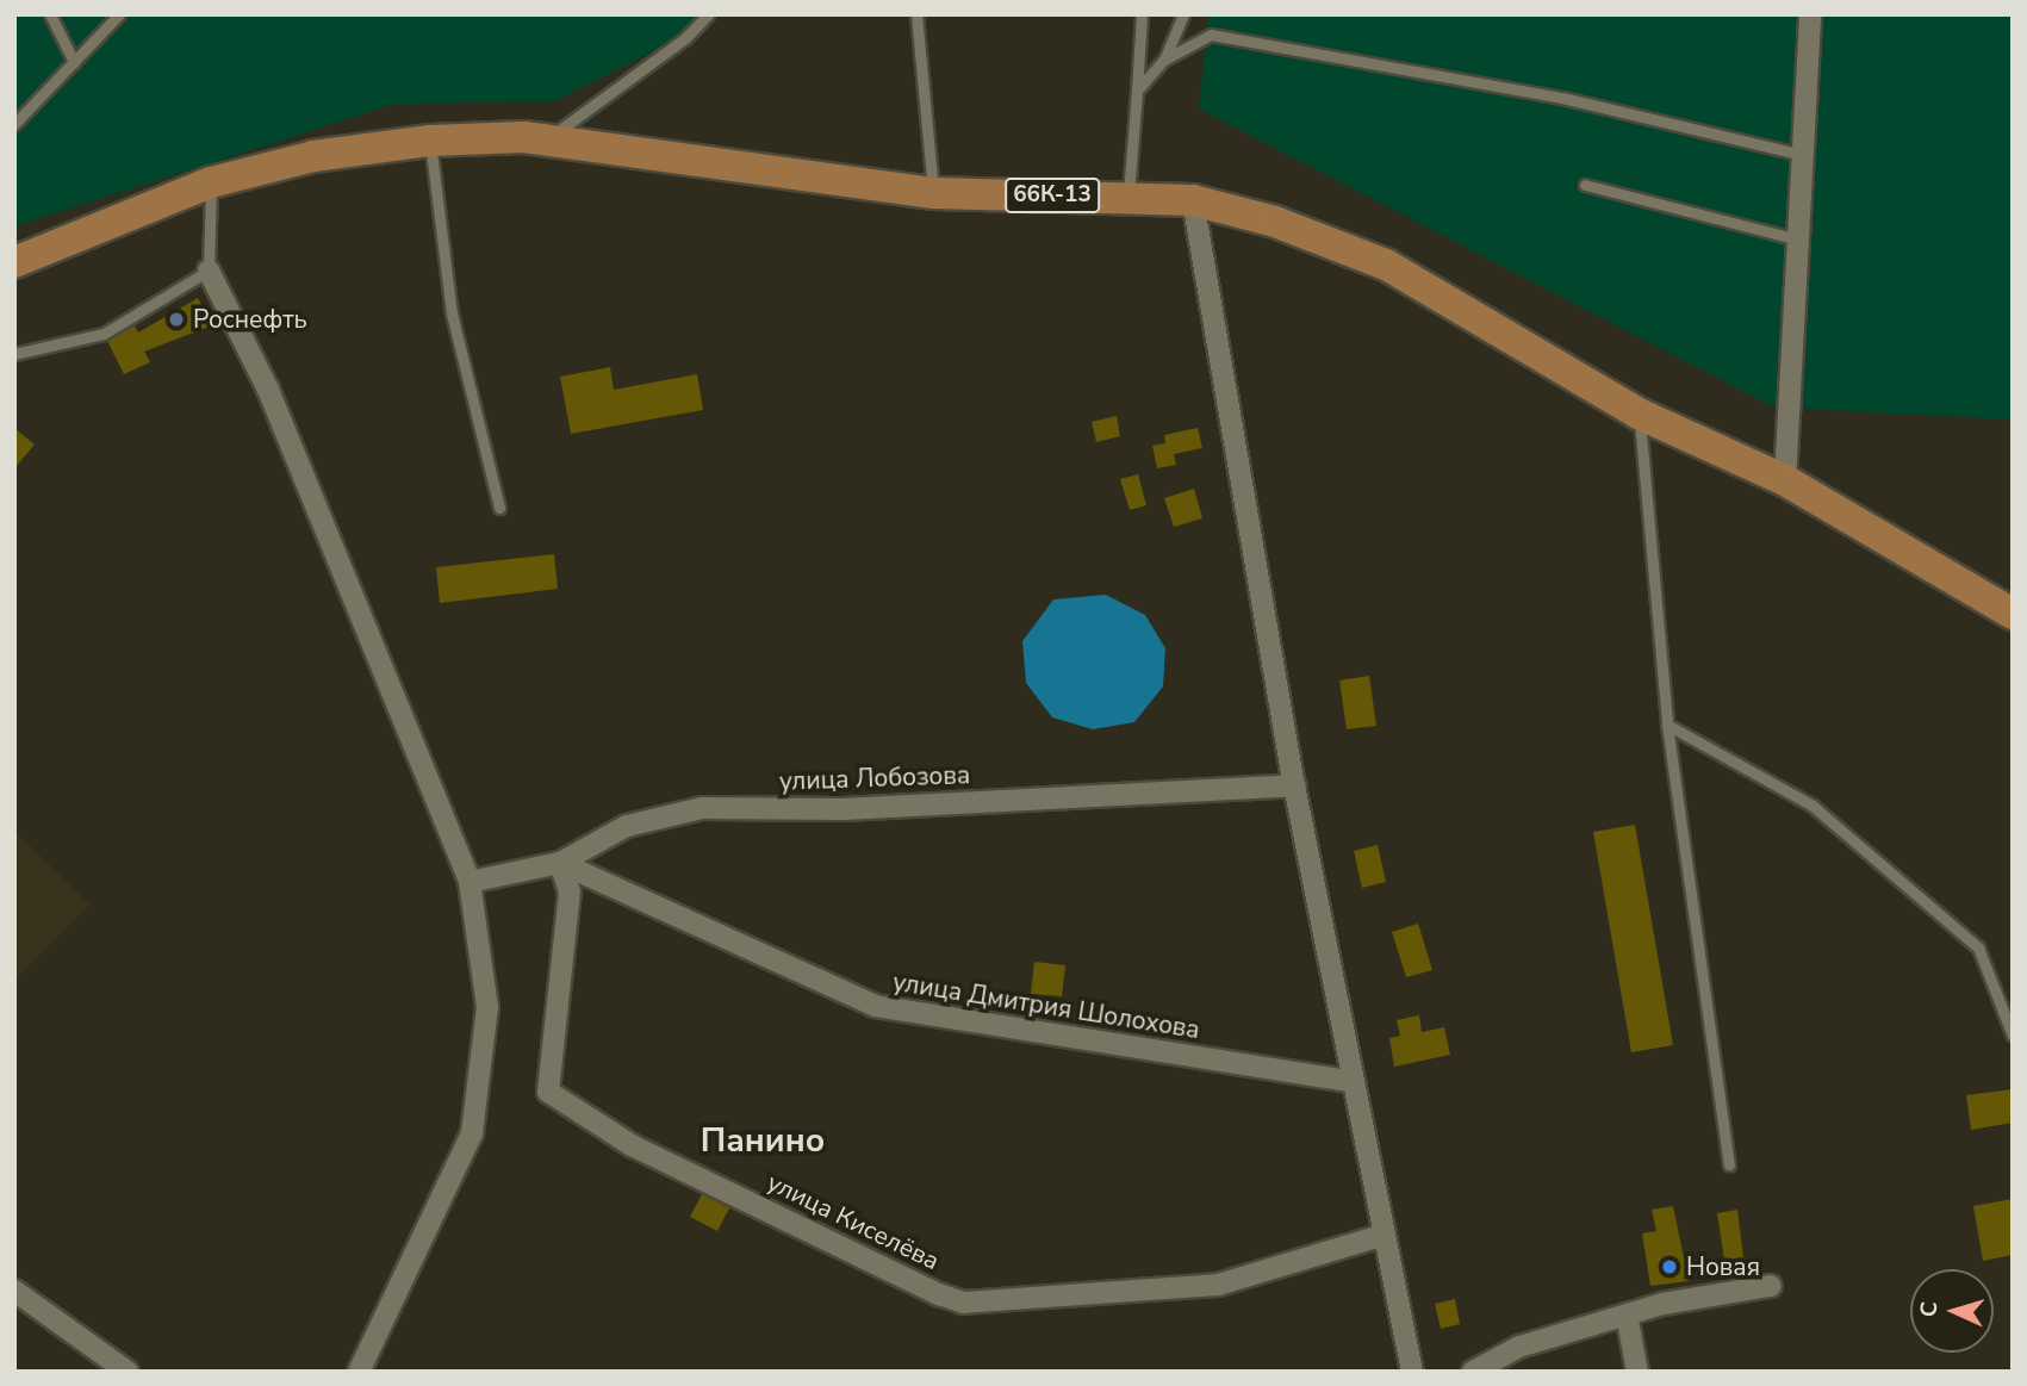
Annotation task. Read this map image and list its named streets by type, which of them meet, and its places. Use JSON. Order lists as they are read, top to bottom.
{
  "streets": {
    "main road": ["66К-13"],
    "street": ["улица Лобозова", "улица Дмитрия Шолохова", "улица Киселёва"]
  },
  "crossings": [
    ["улица Лобозова", "улица Дмитрия Шолохова"],
    ["улица Лобозова", "улица Киселёва"],
    ["улица Дмитрия Шолохова", "улица Киселёва"]
  ],
  "districts": ["Панино"],
  "places": ["Роснефть", "Новая"],
  "north": "left"
}
